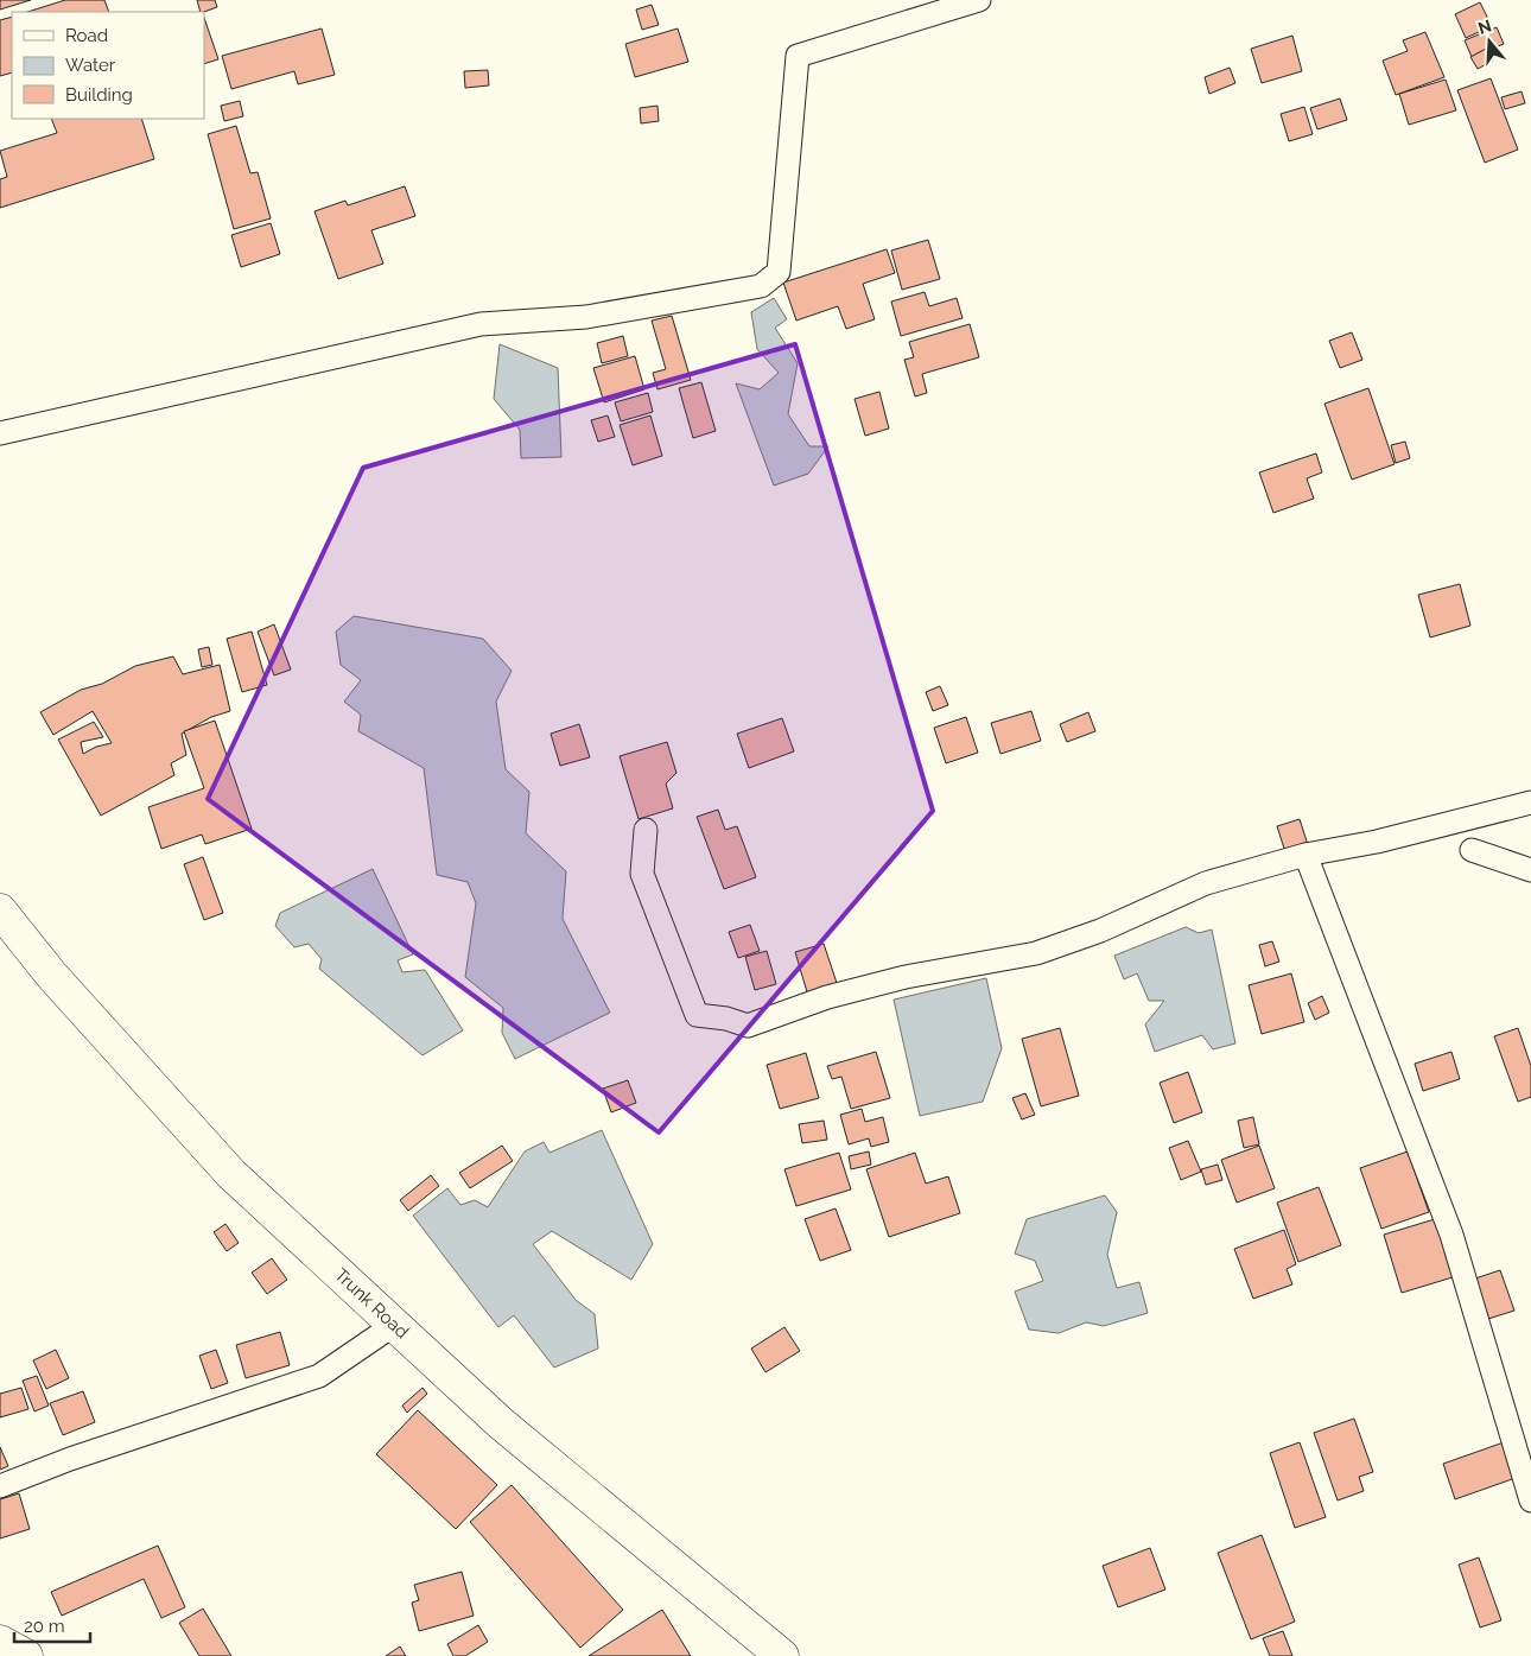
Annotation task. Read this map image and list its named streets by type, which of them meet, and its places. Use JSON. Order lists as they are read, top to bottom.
{
  "streets": {
    "main road": ["Trunk Road"]
  },
  "legend": ["Road", "Water", "Building"],
  "scale_bar": "20 m",
  "north": "top"
}
